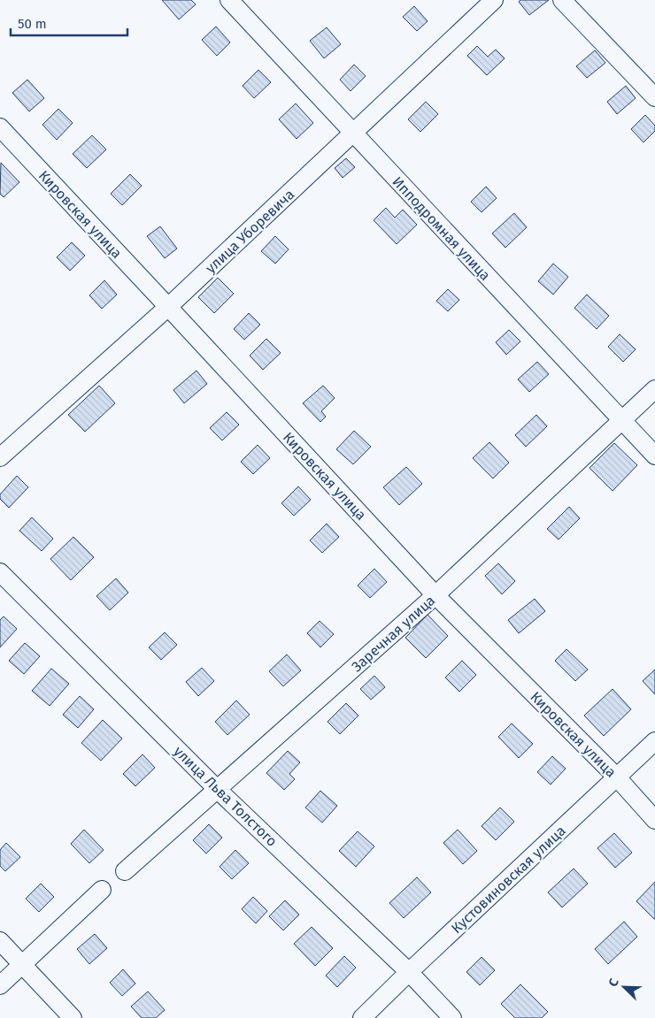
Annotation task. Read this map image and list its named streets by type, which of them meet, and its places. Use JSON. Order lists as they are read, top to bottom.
{
  "streets": {
    "street": [
      "Кировская улица",
      "Ипподромная улица",
      "улица Уборевича",
      "Заречная улица",
      "улица Льва Толстого",
      "Кустовиновская улица"
    ]
  },
  "crossings": [
    ["Кировская улица", "улица Уборевича"],
    ["Кировская улица", "Заречная улица"],
    ["Кировская улица", "Кустовиновская улица"],
    ["Ипподромная улица", "улица Уборевича"],
    ["Ипподромная улица", "Заречная улица"],
    ["Заречная улица", "улица Льва Толстого"],
    ["улица Льва Толстого", "Кустовиновская улица"]
  ],
  "scale_bar": "50 m",
  "north": "top left"
}
